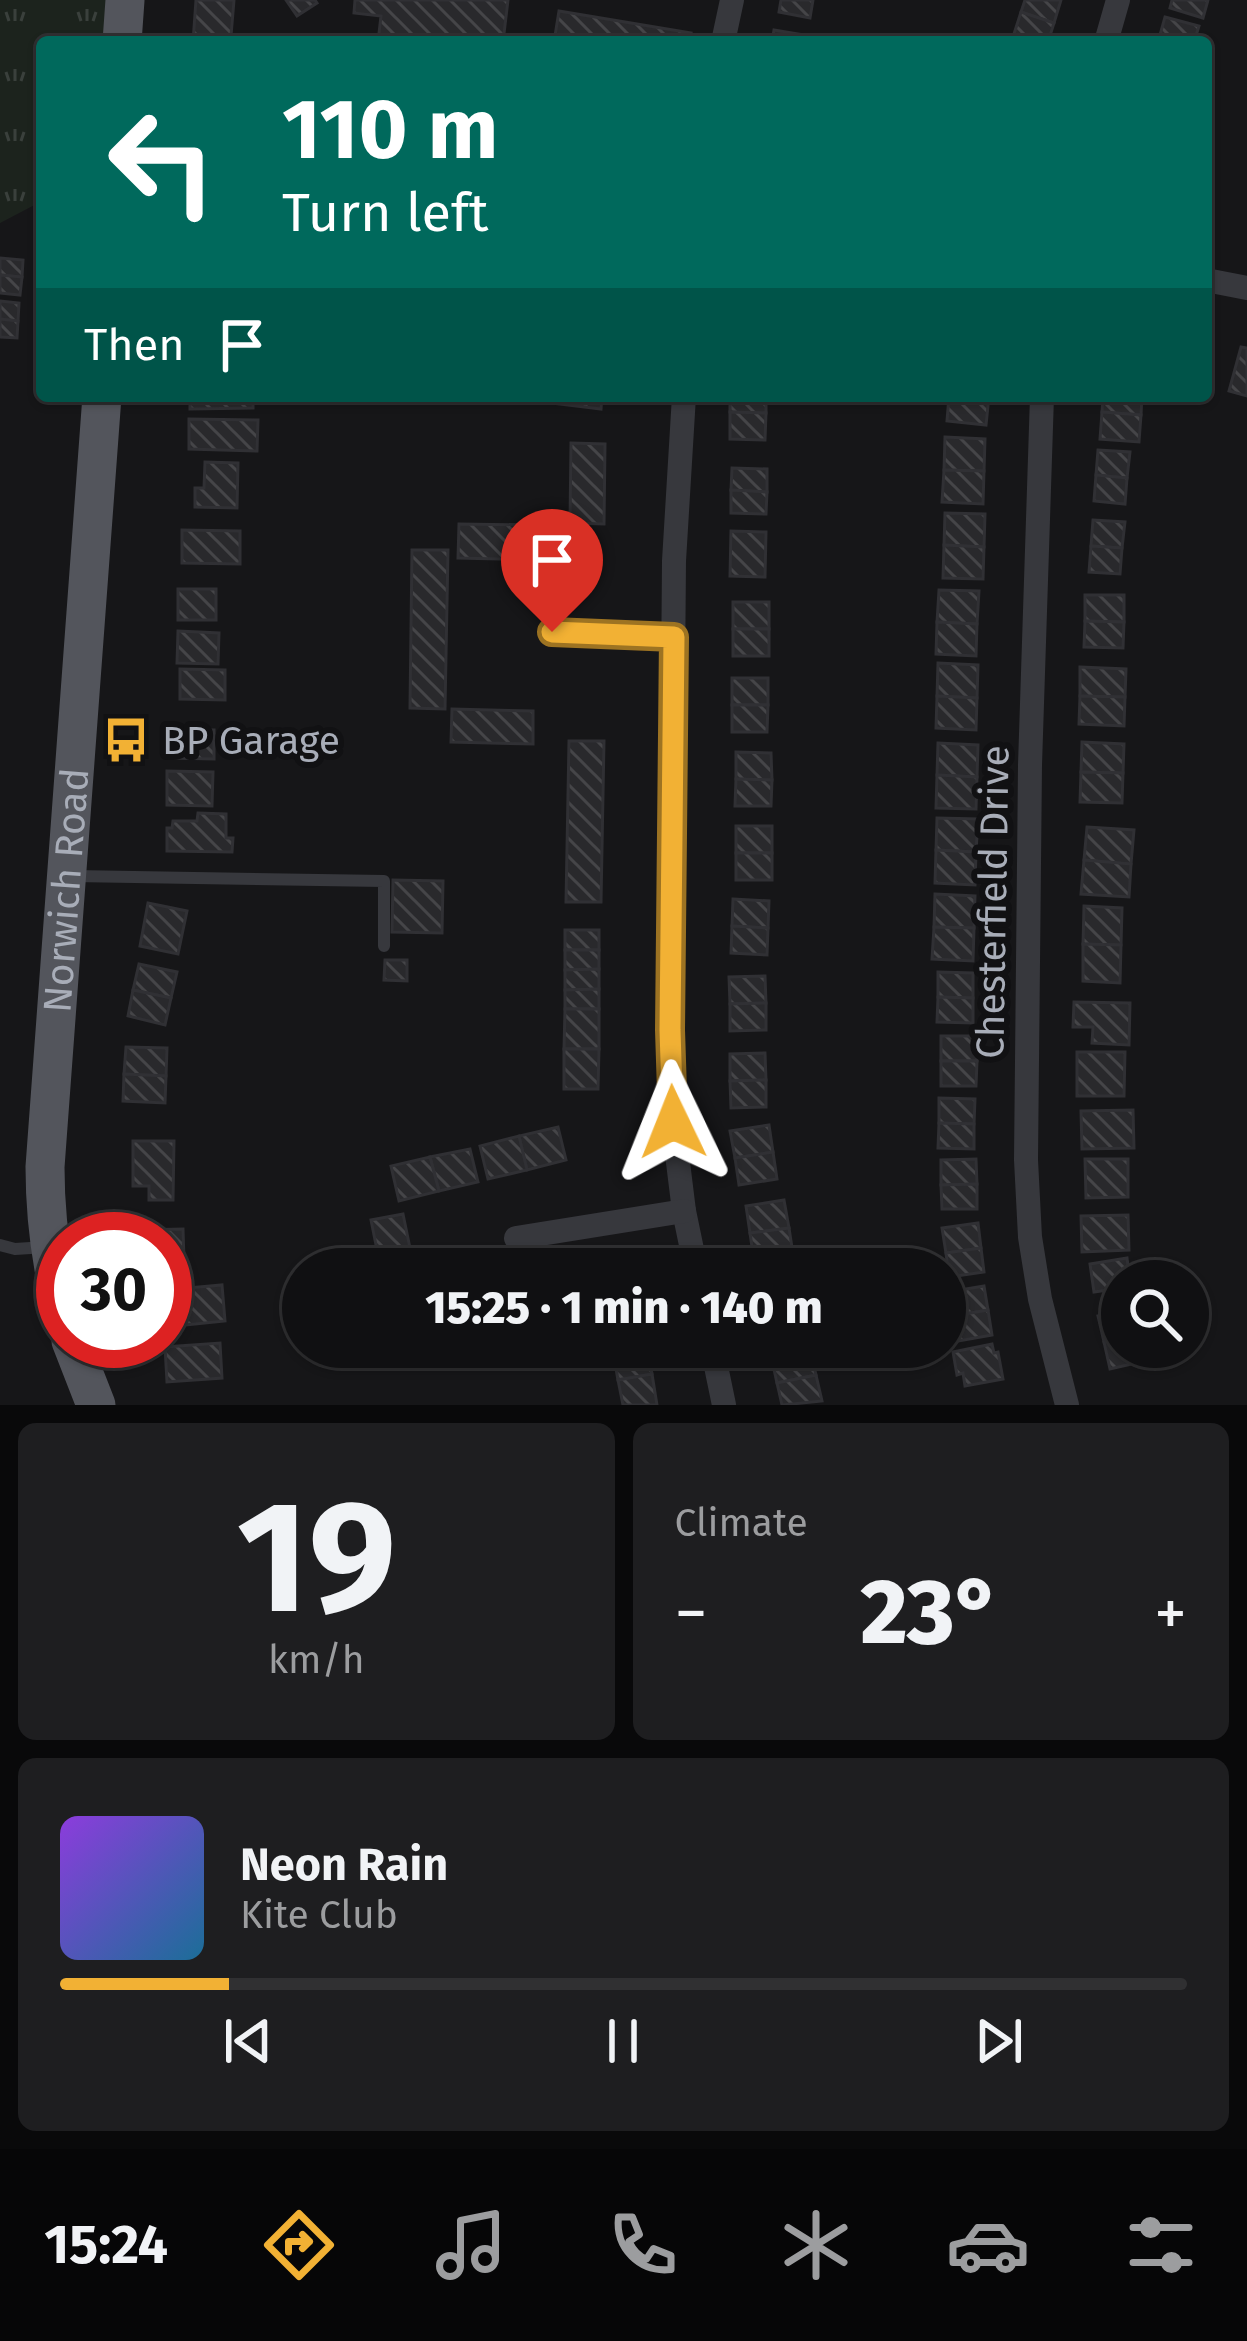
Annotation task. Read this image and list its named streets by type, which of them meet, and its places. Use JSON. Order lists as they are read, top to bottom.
{
  "streets": {
    "main road": ["Norwich Road"],
    "street": ["Chesterfield Drive"]
  },
  "places": {
    "bus stop": ["BP Garage"]
  },
  "page": {
    "turn": ["110 m", "Turn left"],
    "then": "Then",
    "limit": "30",
    "trip": "15:25 · 1 min · 140 m",
    "tile": [
      ["19", "km/h"],
      "Climate"
    ],
    "heat": ["−", "23°", "+"],
    "song": ["Neon Rain", "Kite Club"],
    "tabs": "15:24"
  }
}
